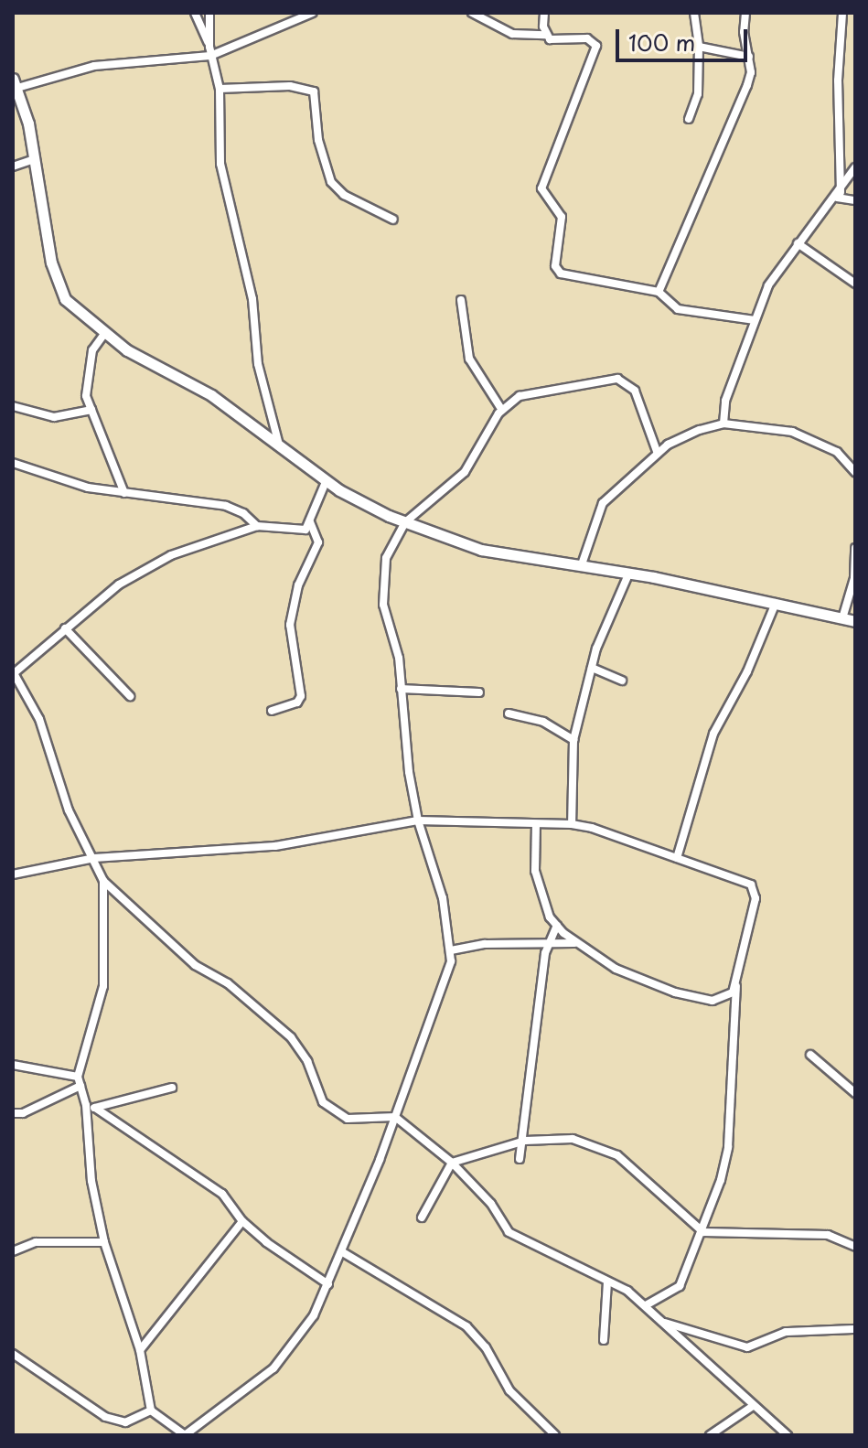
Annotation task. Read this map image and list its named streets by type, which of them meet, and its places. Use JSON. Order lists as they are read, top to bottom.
{
  "scale_bar": "100 m"
}
